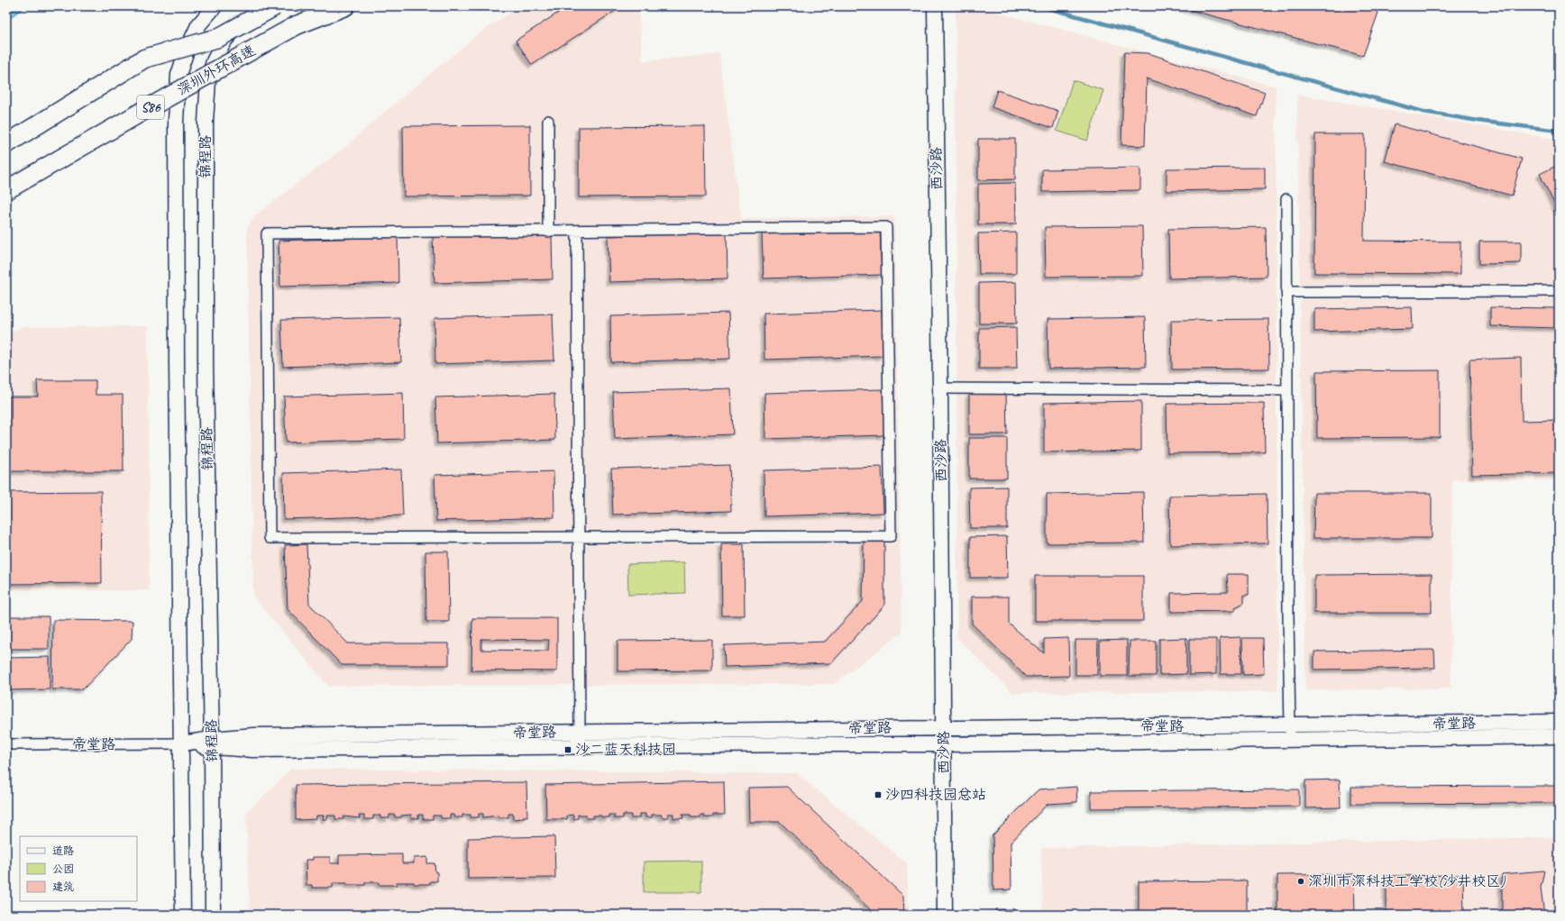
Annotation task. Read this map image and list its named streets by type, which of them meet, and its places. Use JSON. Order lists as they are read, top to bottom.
{
  "streets": {
    "highway": ["深圳外环高速", "S86"],
    "street": ["锦程路", "西沙路", "帝堂路"]
  },
  "crossings": [
    ["锦程路", "帝堂路"],
    ["西沙路", "帝堂路"]
  ],
  "places": {
    "transit": ["沙二蓝天科技园", "沙四科技园总站"],
    "other": ["深圳市深科技工学校(沙井校区)"]
  },
  "legend": ["道路", "公园", "建筑"]
}
